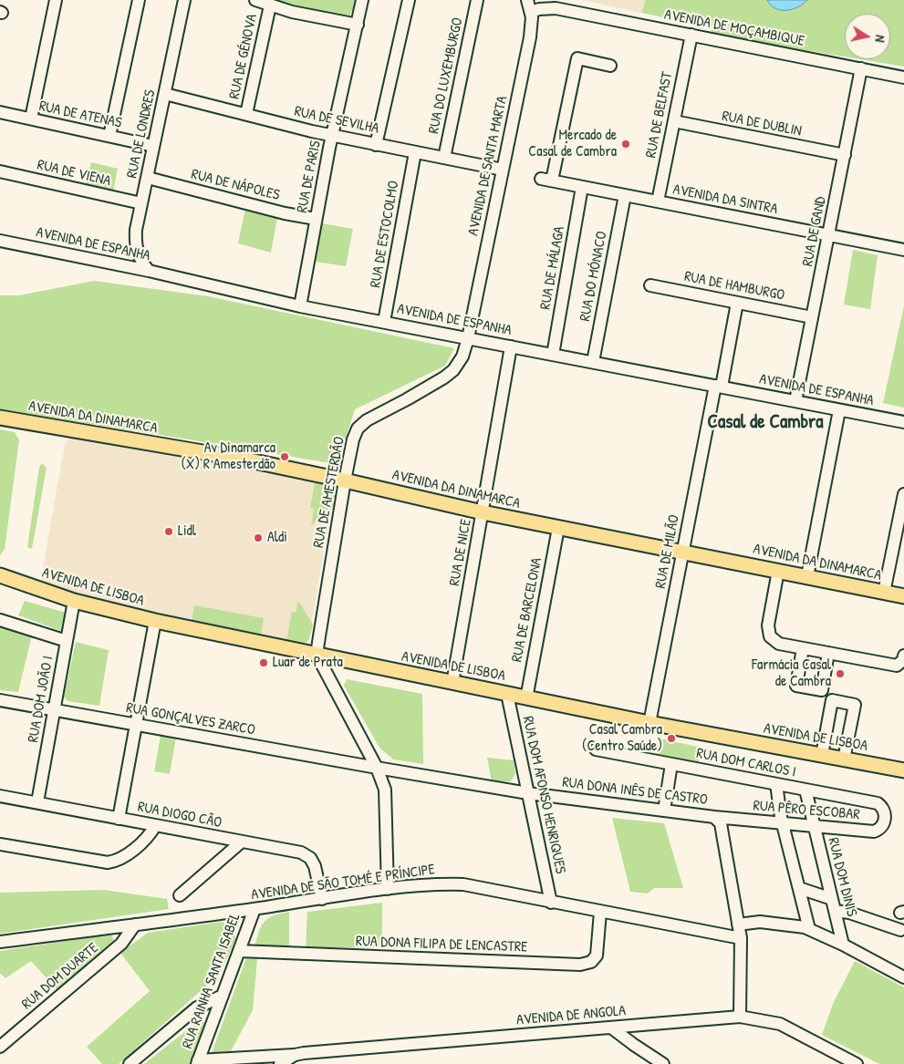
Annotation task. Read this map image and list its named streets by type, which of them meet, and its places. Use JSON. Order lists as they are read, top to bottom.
{
  "streets": {
    "main road": ["AVENIDA DA DINAMARCA", "AVENIDA DE LISBOA"],
    "street": [
      "AVENIDA DE MOÇAMBIQUE",
      "RUA DE GÉNOVA",
      "RUA DO LUXEMBURGO",
      "RUA DE ATENAS",
      "RUA DE BELFAST",
      "RUA DE SEVILHA",
      "RUA DE DUBLIN",
      "RUA DE LONDRES",
      "AVENIDA DE SANTA MARTA",
      "RUA DE VIENA",
      "RUA DE PARIS",
      "RUA DE NÁPOLES",
      "AVENIDA DA SINTRA",
      "RUA DE GAND",
      "RUA DE ESTOCOLMO",
      "AVENIDA DE ESPANHA",
      "RUA DE MÁLAGA",
      "RUA DO MÓNACO",
      "RUA DE HAMBURGO",
      "RUA DE AMESTERDÃO",
      "RUA DE MILÃO",
      "RUA DE NICE",
      "RUA DE BARCELONA",
      "RUA DOM JOÃO I",
      "RUA GONÇALVES ZARCO",
      "RUA DOM CARLOS I",
      "RUA DONA INÊS DE CASTRO",
      "RUA DOM AFONSO HENRIQUES",
      "RUA PÊRO ESCOBAR",
      "RUA DIOGO CÃO",
      "RUA DOM DINIS",
      "AVENIDA DE SÃO TOMÉ E PRÍNCIPE",
      "RUA DONA FILIPA DE LENCASTRE",
      "RUA DOM DUARTE",
      "RUA RAINHA SANTA ISABEL",
      "AVENIDA DE ANGOLA"
    ]
  },
  "crossings": [
    ["AVENIDA DE MOÇAMBIQUE", "RUA DE BELFAST"],
    ["AVENIDA DE MOÇAMBIQUE", "AVENIDA DE SANTA MARTA"],
    ["AVENIDA DE MOÇAMBIQUE", "RUA DE GAND"],
    ["RUA DE GÉNOVA", "RUA DE SEVILHA"],
    ["RUA DO LUXEMBURGO", "RUA DE SEVILHA"],
    ["RUA DE ATENAS", "RUA DE LONDRES"],
    ["RUA DE BELFAST", "RUA DE DUBLIN"],
    ["RUA DE BELFAST", "AVENIDA DA SINTRA"],
    ["RUA DE SEVILHA", "RUA DE LONDRES"],
    ["RUA DE SEVILHA", "AVENIDA DE SANTA MARTA"],
    ["RUA DE SEVILHA", "RUA DE PARIS"],
    ["RUA DE SEVILHA", "RUA DE ESTOCOLMO"],
    ["RUA DE DUBLIN", "RUA DE GAND"],
    ["RUA DE LONDRES", "RUA DE VIENA"],
    ["RUA DE LONDRES", "RUA DE NÁPOLES"],
    ["RUA DE LONDRES", "AVENIDA DE ESPANHA"],
    ["AVENIDA DE SANTA MARTA", "AVENIDA DE ESPANHA"],
    ["AVENIDA DE SANTA MARTA", "RUA DE AMESTERDÃO"],
    ["RUA DE PARIS", "RUA DE NÁPOLES"],
    ["RUA DE PARIS", "AVENIDA DE ESPANHA"],
    ["AVENIDA DA SINTRA", "RUA DE GAND"],
    ["AVENIDA DA SINTRA", "RUA DE MÁLAGA"],
    ["AVENIDA DA SINTRA", "RUA DO MÓNACO"],
    ["RUA DE GAND", "AVENIDA DE ESPANHA"],
    ["RUA DE GAND", "RUA DE HAMBURGO"],
    ["RUA DE ESTOCOLMO", "AVENIDA DE ESPANHA"],
    ["AVENIDA DE ESPANHA", "RUA DE MÁLAGA"],
    ["AVENIDA DE ESPANHA", "RUA DO MÓNACO"],
    ["AVENIDA DE ESPANHA", "RUA DE AMESTERDÃO"],
    ["AVENIDA DE ESPANHA", "RUA DE MILÃO"],
    ["AVENIDA DE ESPANHA", "RUA DE NICE"],
    ["RUA DE HAMBURGO", "RUA DE MILÃO"],
    ["AVENIDA DA DINAMARCA", "RUA DE AMESTERDÃO"],
    ["AVENIDA DA DINAMARCA", "RUA DE MILÃO"],
    ["AVENIDA DA DINAMARCA", "RUA DE NICE"],
    ["AVENIDA DA DINAMARCA", "RUA DE BARCELONA"],
    ["RUA DE AMESTERDÃO", "AVENIDA DE LISBOA"],
    ["RUA DE MILÃO", "AVENIDA DE LISBOA"],
    ["RUA DE NICE", "AVENIDA DE LISBOA"],
    ["AVENIDA DE LISBOA", "RUA DE BARCELONA"],
    ["AVENIDA DE LISBOA", "RUA DOM JOÃO I"],
    ["AVENIDA DE LISBOA", "RUA DOM AFONSO HENRIQUES"],
    ["RUA DOM JOÃO I", "RUA GONÇALVES ZARCO"],
    ["RUA DOM JOÃO I", "RUA DIOGO CÃO"],
    ["RUA GONÇALVES ZARCO", "RUA DONA INÊS DE CASTRO"],
    ["RUA DOM CARLOS I", "RUA PÊRO ESCOBAR"],
    ["RUA DOM CARLOS I", "RUA DOM DINIS"],
    ["RUA DONA INÊS DE CASTRO", "RUA DOM AFONSO HENRIQUES"],
    ["RUA DONA INÊS DE CASTRO", "RUA PÊRO ESCOBAR"],
    ["RUA DONA INÊS DE CASTRO", "AVENIDA DE SÃO TOMÉ E PRÍNCIPE"],
    ["RUA DONA INÊS DE CASTRO", "AVENIDA DE ANGOLA"],
    ["RUA DOM AFONSO HENRIQUES", "AVENIDA DE SÃO TOMÉ E PRÍNCIPE"],
    ["RUA PÊRO ESCOBAR", "RUA DOM DINIS"],
    ["RUA DIOGO CÃO", "AVENIDA DE SÃO TOMÉ E PRÍNCIPE"],
    ["AVENIDA DE SÃO TOMÉ E PRÍNCIPE", "RUA DONA FILIPA DE LENCASTRE"],
    ["AVENIDA DE SÃO TOMÉ E PRÍNCIPE", "RUA DOM DUARTE"],
    ["AVENIDA DE SÃO TOMÉ E PRÍNCIPE", "RUA RAINHA SANTA ISABEL"],
    ["RUA DONA FILIPA DE LENCASTRE", "RUA RAINHA SANTA ISABEL"]
  ],
  "districts": ["Casal de Cambra"],
  "places": [
    "Mercado de Casal de Cambra",
    "Av Dinamarca (X) R Amesterdão",
    "Lidl",
    "Aldi",
    "Luar de Prata",
    "Farmácia Casal de Cambra",
    "Casal Cambra (Centro Saúde)"
  ],
  "north": "right"
}
